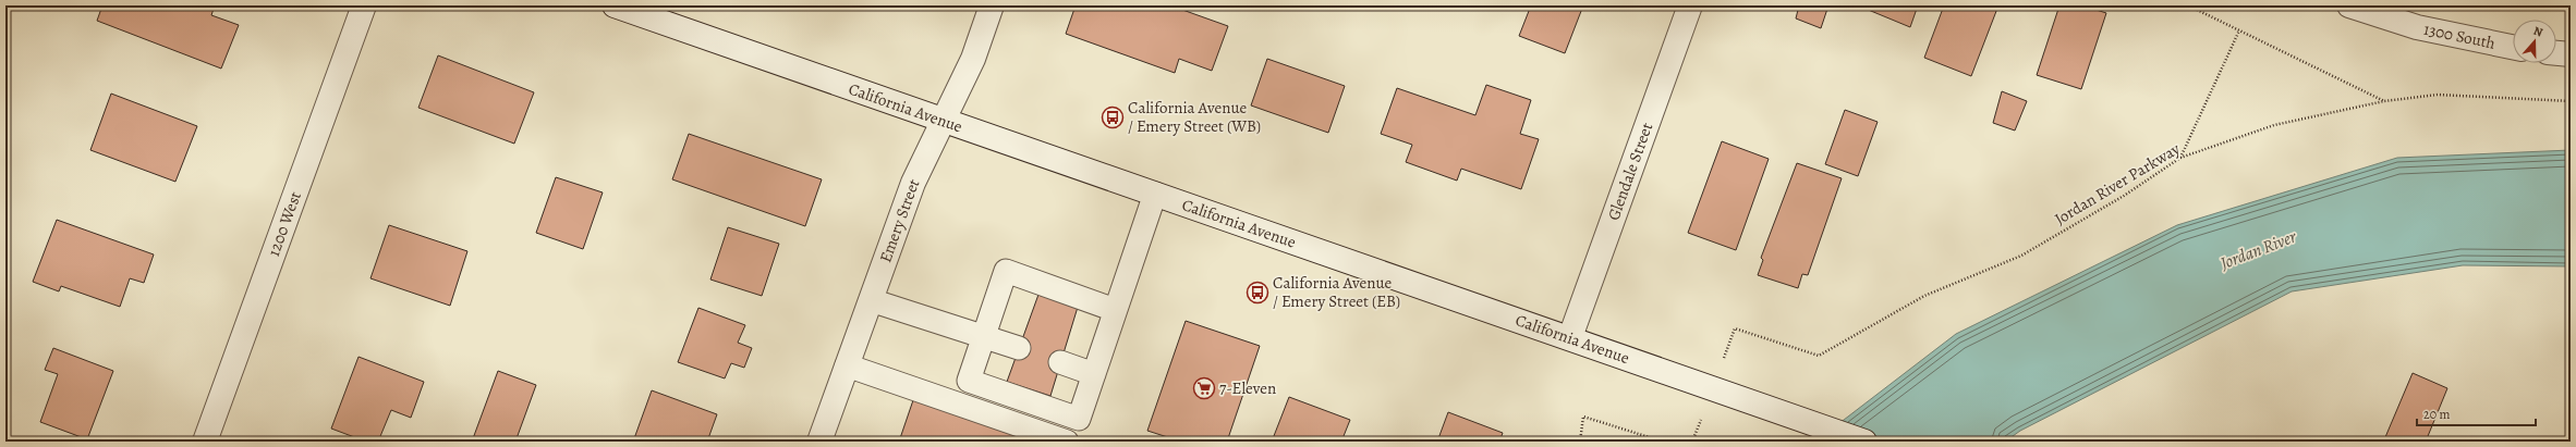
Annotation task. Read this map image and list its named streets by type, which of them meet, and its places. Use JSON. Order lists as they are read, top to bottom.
{
  "streets": {
    "street": [
      "1300 South",
      "California Avenue",
      "Glendale Street",
      "Emery Street",
      "1200 West"
    ],
    "path": ["Jordan River Parkway"]
  },
  "crossings": [
    ["California Avenue", "Glendale Street"],
    ["California Avenue", "Emery Street"]
  ],
  "water": ["Jordan River"],
  "places": {
    "bus stop": ["California Avenue / Emery Street (WB)", "California Avenue / Emery Street (EB)"],
    "supermarket": ["7-Eleven"]
  },
  "scale_bar": "20 m",
  "north": "top"
}
